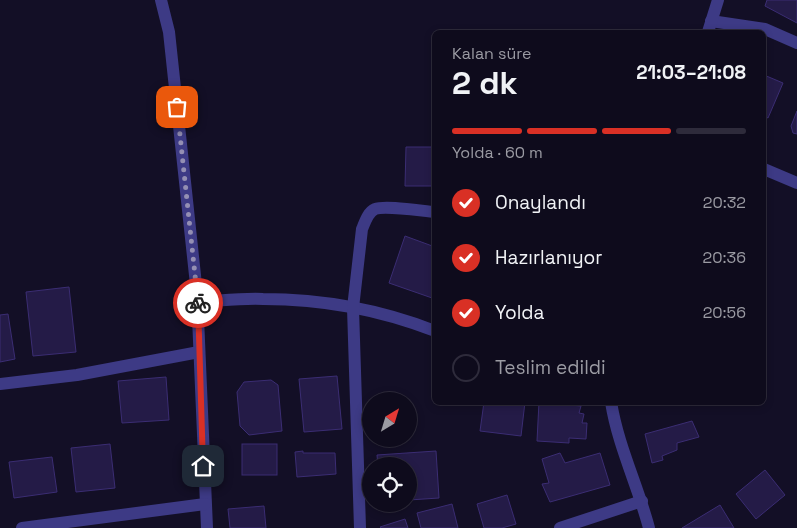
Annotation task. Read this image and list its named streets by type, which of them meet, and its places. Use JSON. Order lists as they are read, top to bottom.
{
  "north": "top right",
  "page": {
    "heading": ["2 dk", "Kalan süre", "21:03–21:08"],
    "bar": "Yolda · 60 m",
    "list": [
      ["Onaylandı", "20:32"],
      ["Hazırlanıyor", "20:36"],
      ["Yolda", "20:56"],
      "Teslim edildi"
    ]
  }
}
